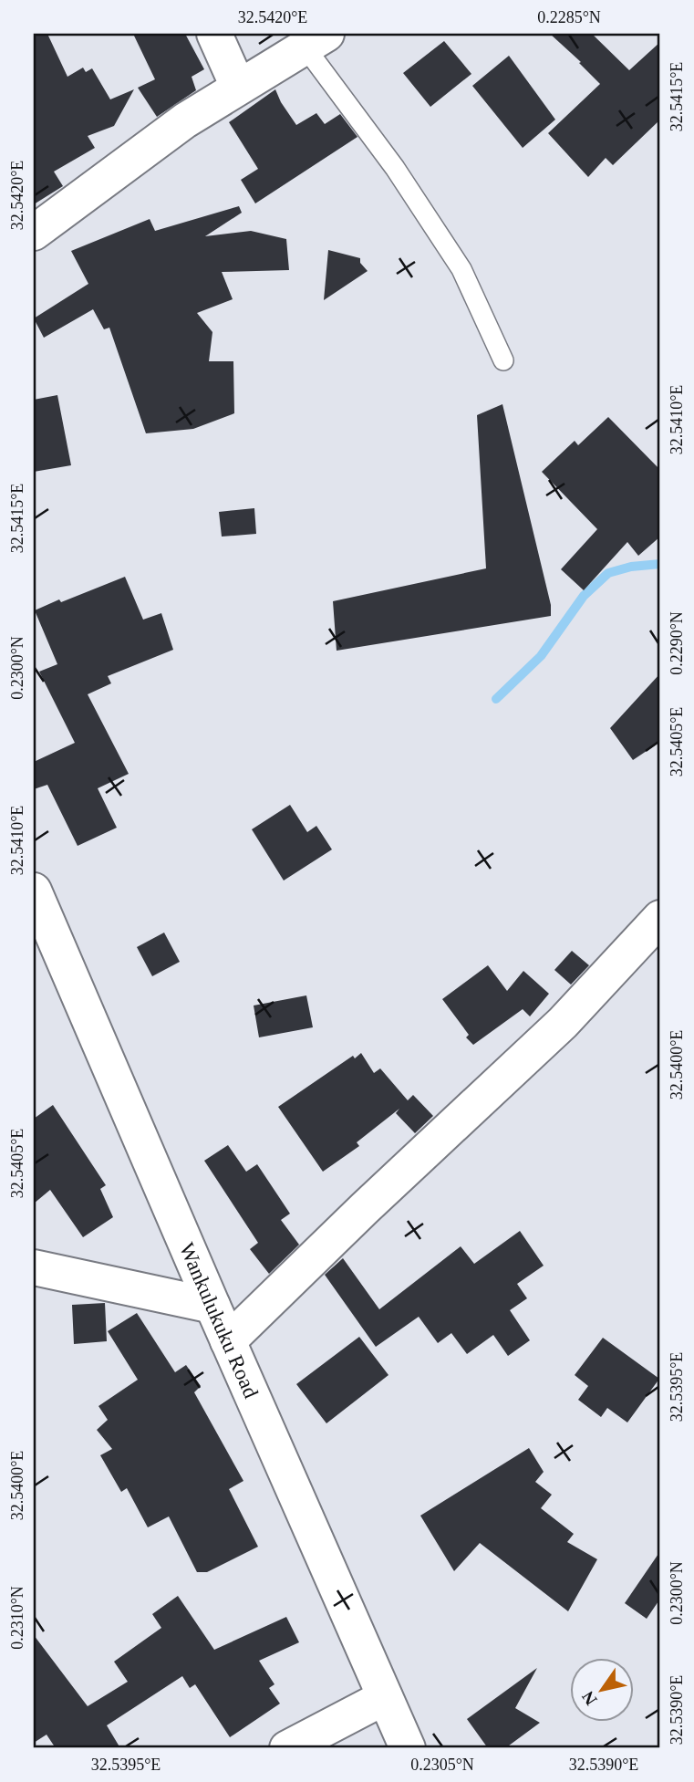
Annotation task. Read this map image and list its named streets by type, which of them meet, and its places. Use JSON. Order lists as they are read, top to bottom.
{
  "streets": {
    "street": ["Wankulukuku Road"]
  },
  "north": "bottom left",
  "coordinates": [
    "32.5420°E",
    "0.2285°N",
    "32.5415°E",
    "32.5410°E",
    "0.2290°N",
    "0.2300°N",
    "32.5405°E",
    "32.5400°E",
    "32.5395°E",
    "0.2310°N",
    "32.5390°E",
    "0.2305°N"
  ]
}
